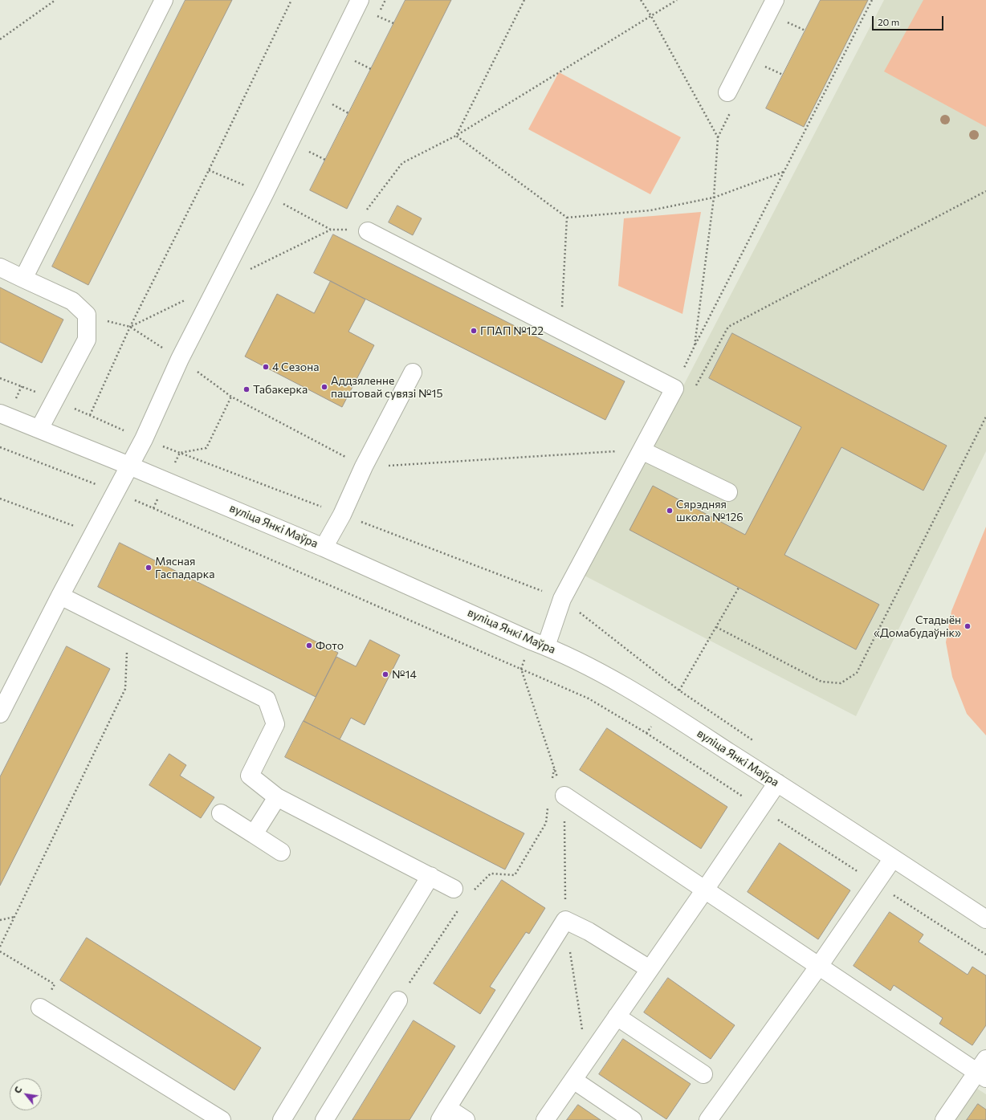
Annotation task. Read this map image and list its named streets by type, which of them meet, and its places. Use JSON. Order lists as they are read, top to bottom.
{
  "streets": {
    "street": ["вуліца Янкі Маўра"]
  },
  "places": [
    "ГПАП №122",
    "4 Сезона",
    "Аддзяленне паштовай сувязі №15",
    "Табакерка",
    "Сярэдняя школа №126",
    "Мясная Гаспадарка",
    "Стадыён «Домабудаўнік»",
    "Фото",
    "№14"
  ],
  "scale_bar": "20 m",
  "north": "top left"
}
